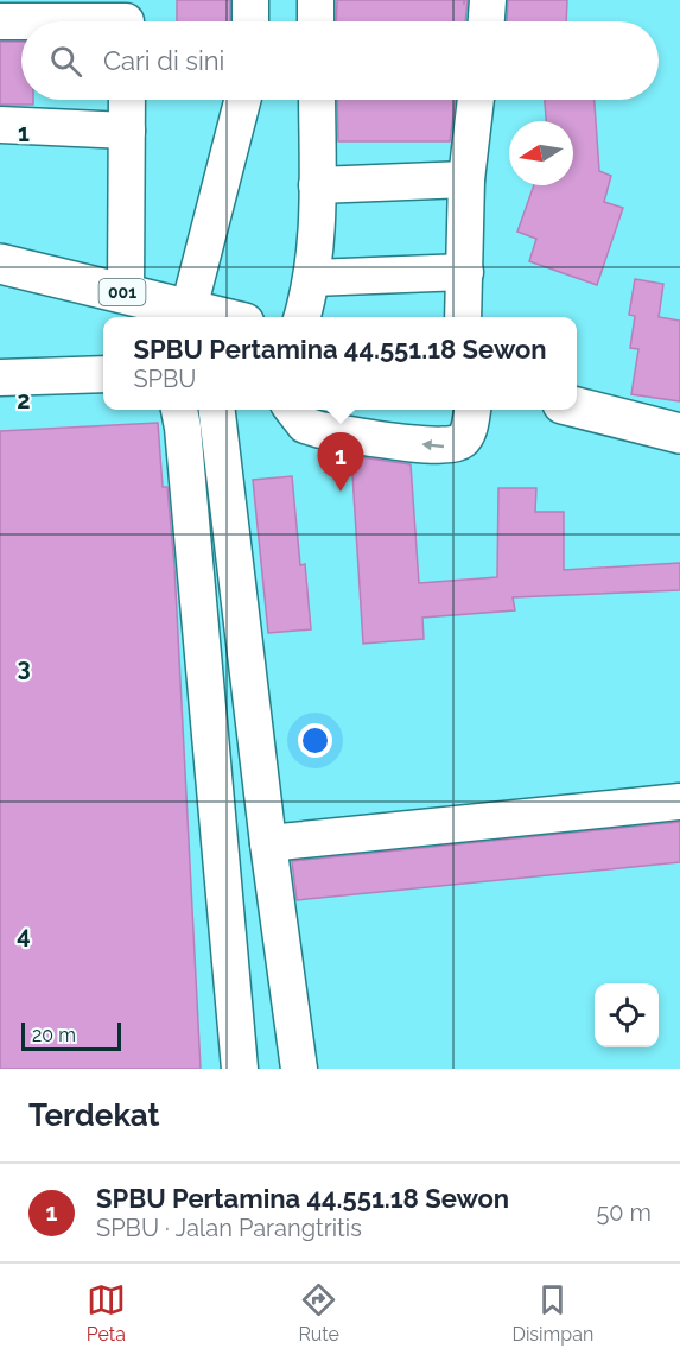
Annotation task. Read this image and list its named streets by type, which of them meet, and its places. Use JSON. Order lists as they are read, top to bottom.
{
  "streets": {
    "main road": ["001"]
  },
  "scale_bar": "20 m",
  "north": "left",
  "page": {
    "search": "Cari di sini",
    "popup": ["SPBU Pertamina 44.551.18 Sewon", "SPBU"],
    "pins": "1",
    "scale": "20 m",
    "heading": "Terdekat",
    "list": [
      {
        "mark": "1",
        "name": "SPBU Pertamina 44.551.18 Sewon",
        "note": "SPBU · Jalan Parangtritis",
        "value": "50 m"
      }
    ],
    "nav": ["Peta", "Rute", "Disimpan"]
  },
  "grid": {
    "rows": [
      "1",
      "2",
      "3",
      "4"
    ]
  }
}
